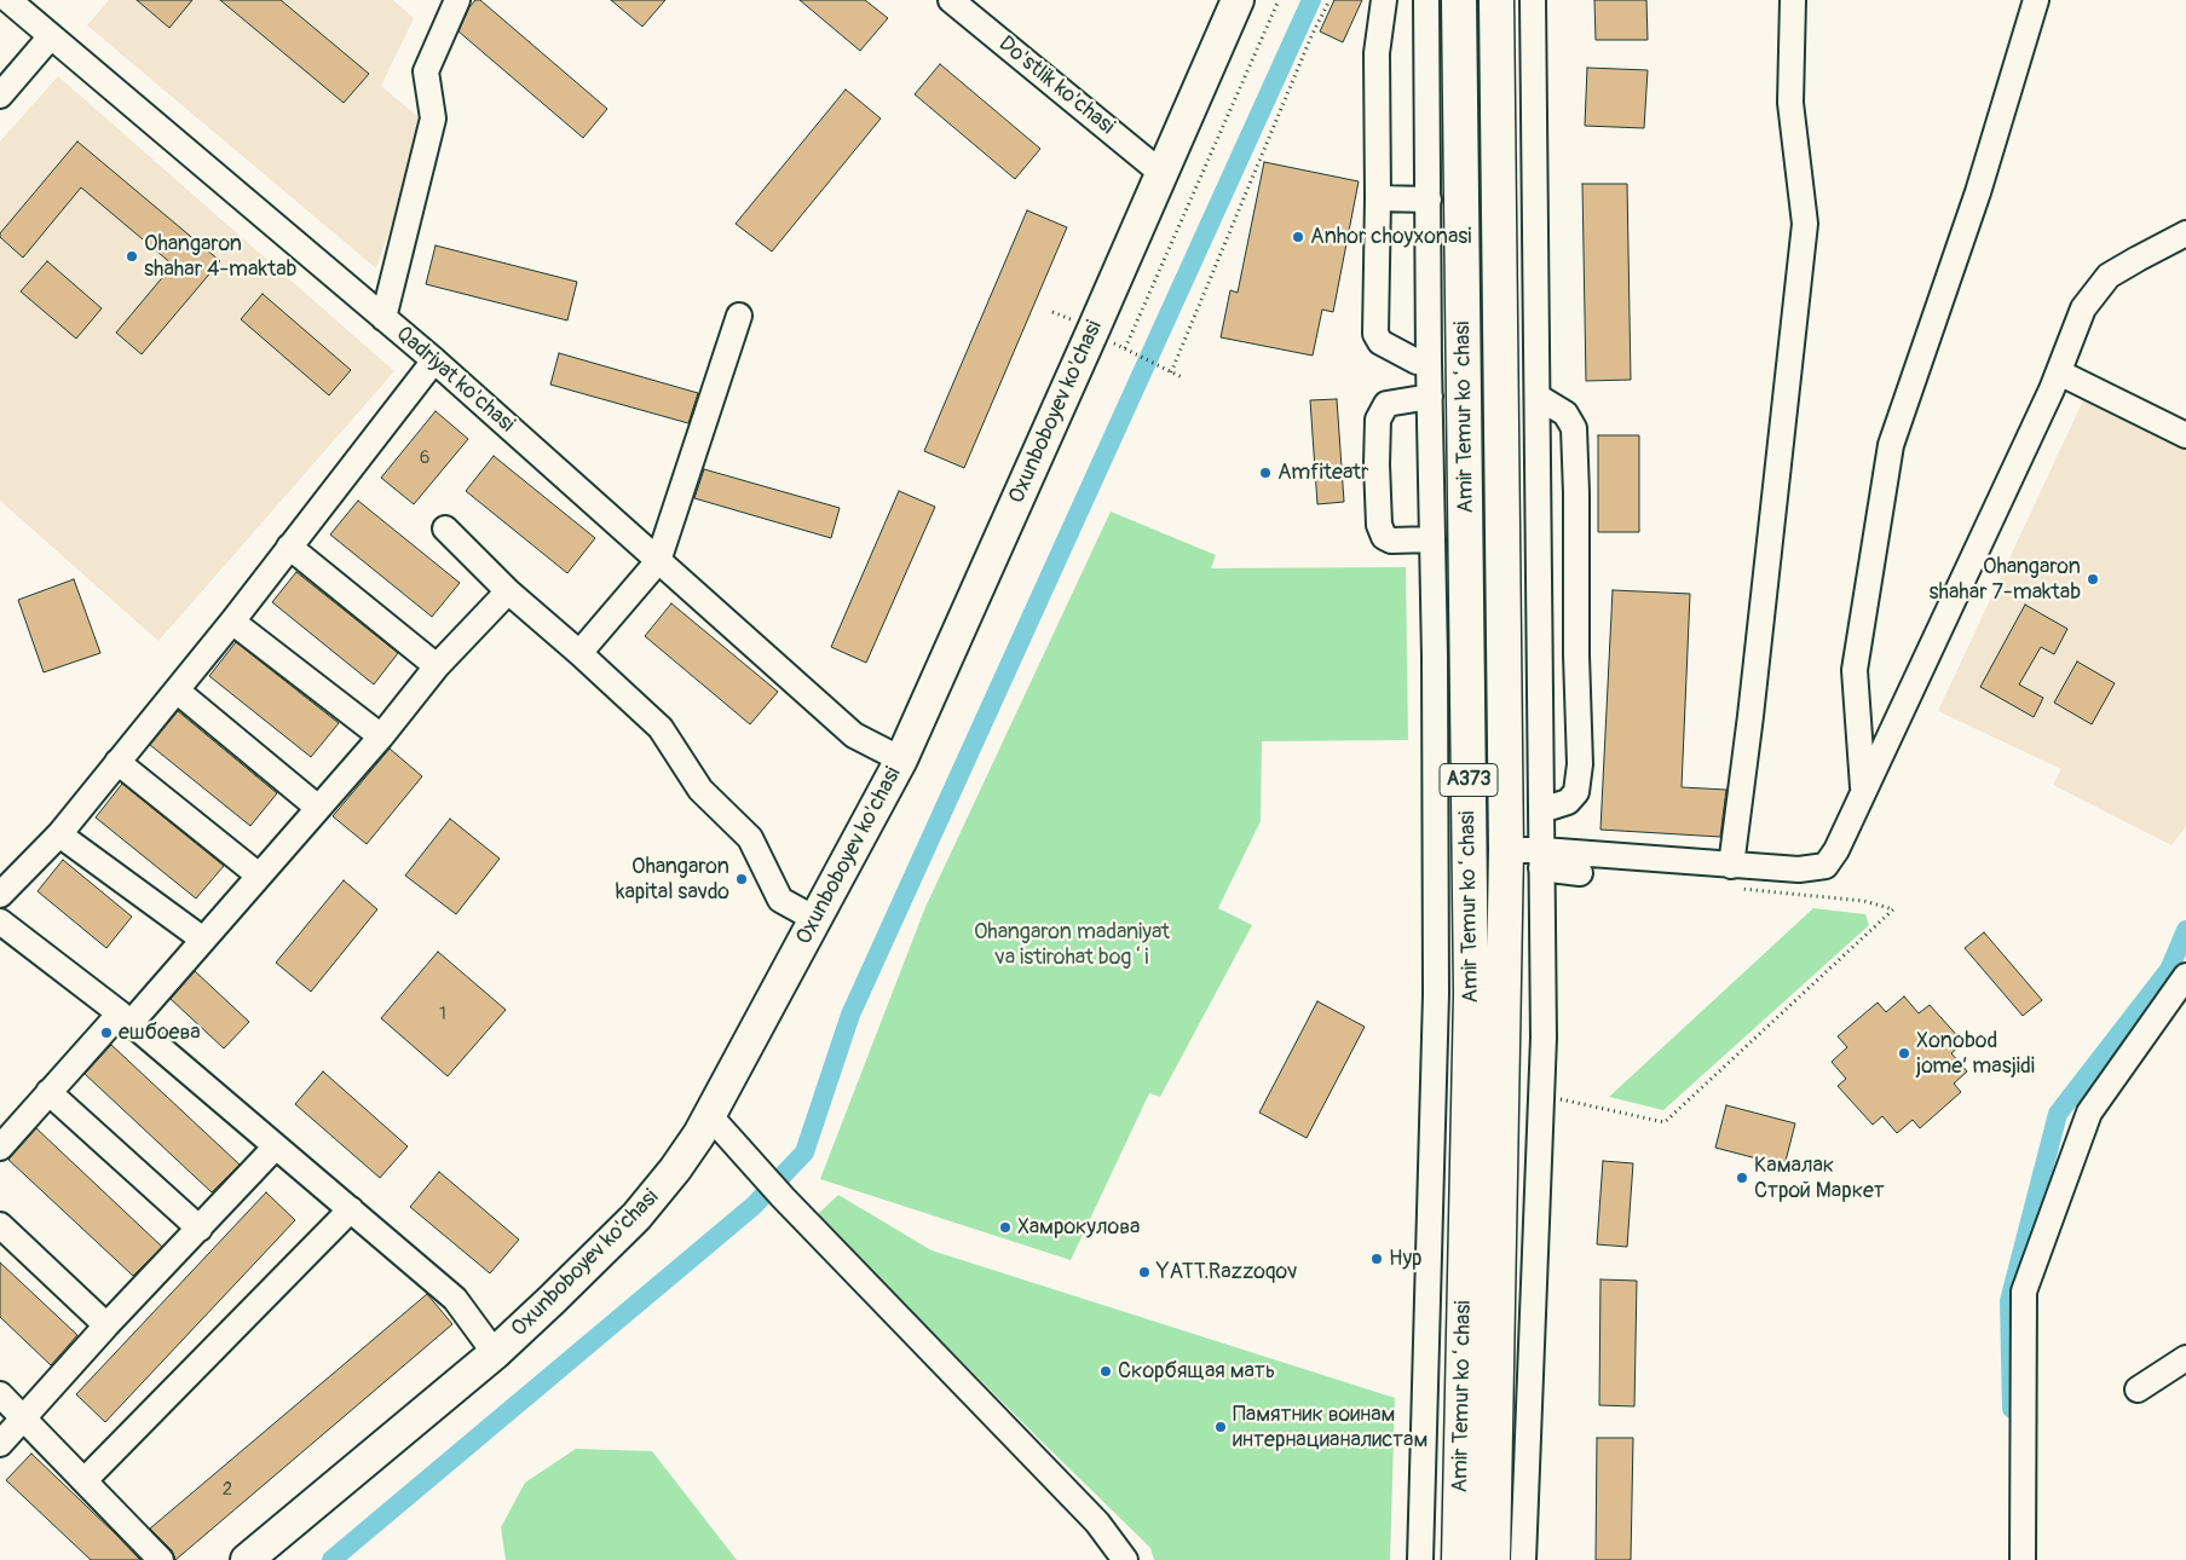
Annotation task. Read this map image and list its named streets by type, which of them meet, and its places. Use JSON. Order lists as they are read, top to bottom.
{
  "streets": {
    "highway": ["Amir Temur koʻchasi", "A373"],
    "main road": ["Oxunboboyev ko'chasi"],
    "street": ["Do'stlik ko'chasi", "Qadriyat ko'chasi"]
  },
  "crossings": [
    ["Do'stlik ko'chasi", "Oxunboboyev ko'chasi"],
    ["Qadriyat ko'chasi", "Oxunboboyev ko'chasi"]
  ],
  "parks": ["Ohangaron madaniyat va istirohat bogʻi"],
  "places": [
    "Anhor choyxonasi",
    "Ohangaron shahar 4-maktab",
    "Amfiteatr",
    "Ohangaron shahar 7-maktab",
    "Ohangaron kapital savdo",
    "ешбоева",
    "Xonobod jome’ masjidi",
    "Камалак Строй Маркет",
    "Хамрокулова",
    "Нур",
    "YATT.Razzoqov",
    "Скорбящая мать",
    "Памятник воинам интернацианалистам"
  ],
  "house_numbers": ["6", "1", "2"]
}
